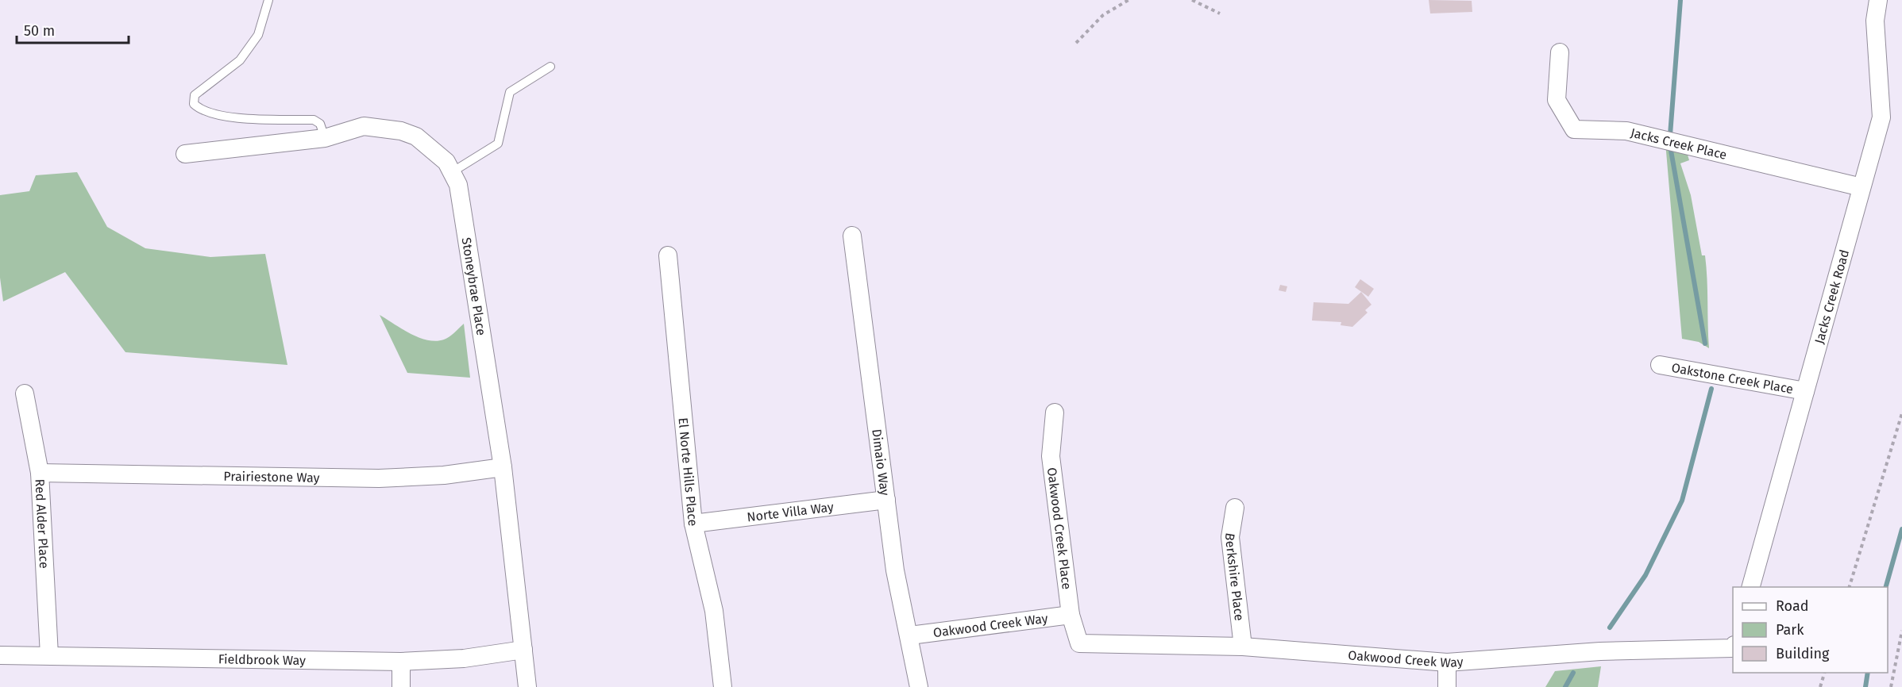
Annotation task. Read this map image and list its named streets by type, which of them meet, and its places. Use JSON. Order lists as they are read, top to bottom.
{
  "streets": {
    "street": [
      "Jacks Creek Place",
      "Stoneybrae Place",
      "Jacks Creek Road",
      "Oakstone Creek Place",
      "Dimaio Way",
      "El Norte Hills Place",
      "Prairiestone Way",
      "Norte Villa Way",
      "Red Alder Place",
      "Oakwood Creek Place",
      "Berkshire Place",
      "Oakwood Creek Way",
      "Fieldbrook Way"
    ]
  },
  "crossings": [
    ["Jacks Creek Place", "Jacks Creek Road"],
    ["Stoneybrae Place", "Prairiestone Way"],
    ["Stoneybrae Place", "Fieldbrook Way"],
    ["Jacks Creek Road", "Oakstone Creek Place"],
    ["Dimaio Way", "Norte Villa Way"],
    ["Dimaio Way", "Oakwood Creek Way"],
    ["El Norte Hills Place", "Norte Villa Way"],
    ["Prairiestone Way", "Red Alder Place"],
    ["Red Alder Place", "Fieldbrook Way"],
    ["Oakwood Creek Place", "Oakwood Creek Way"],
    ["Berkshire Place", "Oakwood Creek Way"]
  ],
  "legend": ["Road", "Park", "Building"],
  "scale_bar": "50 m"
}
